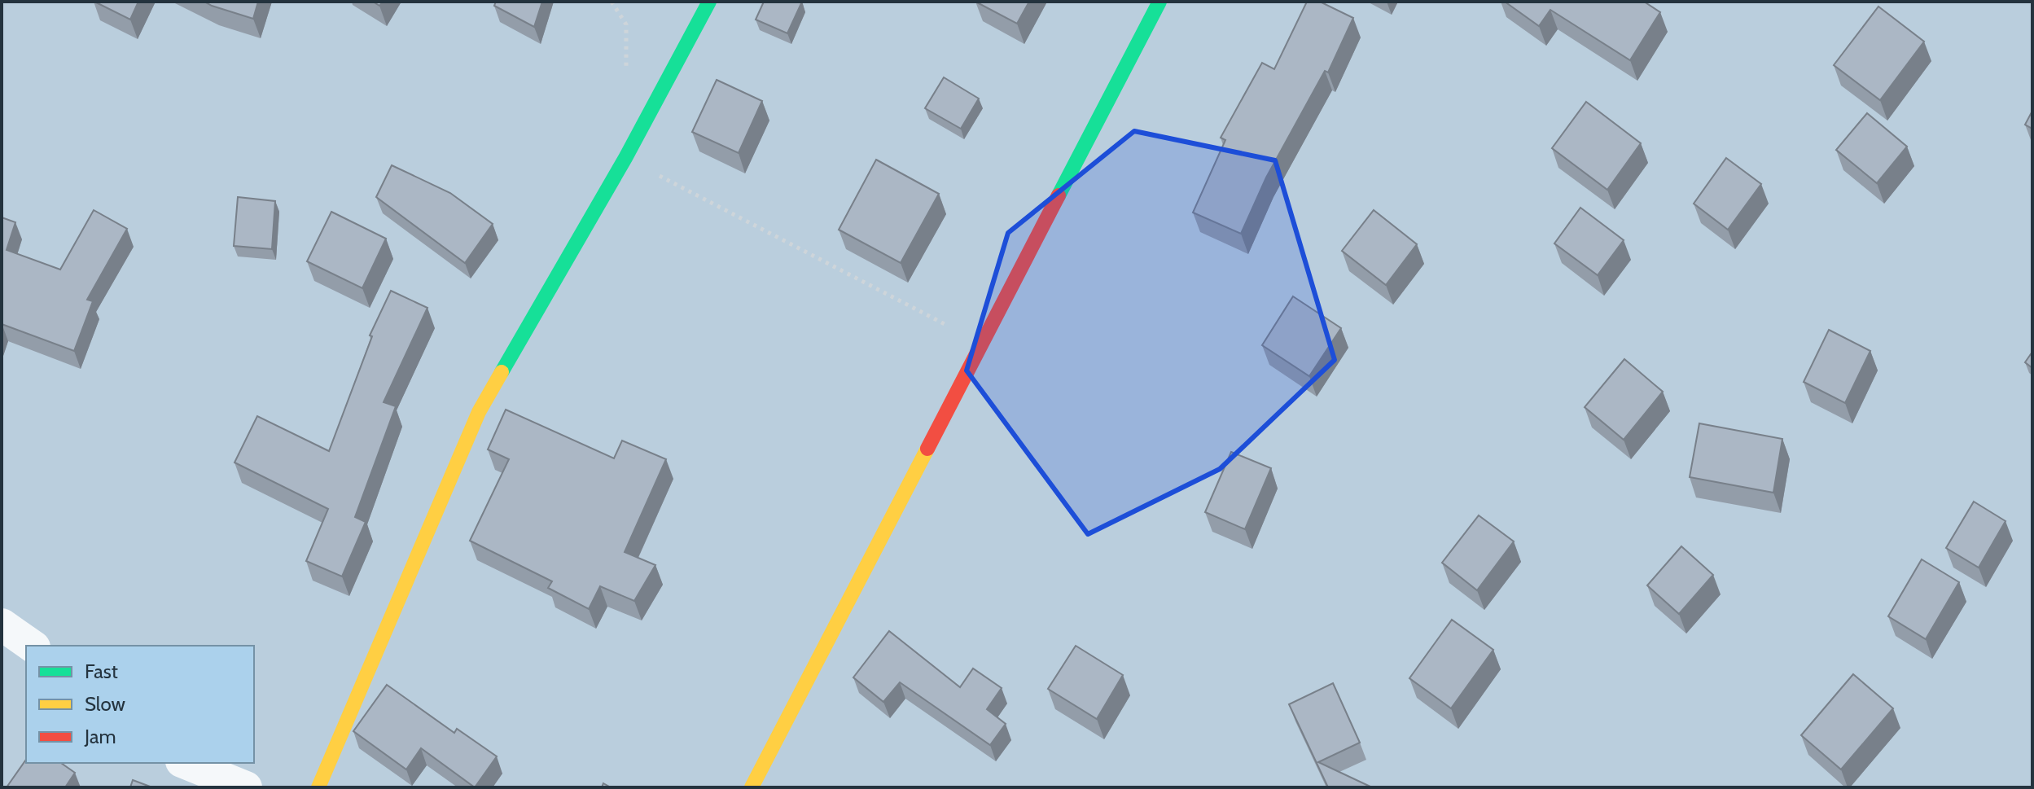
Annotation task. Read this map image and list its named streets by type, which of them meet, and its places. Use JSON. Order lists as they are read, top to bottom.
{
  "legend": ["Fast", "Slow", "Jam"]
}
